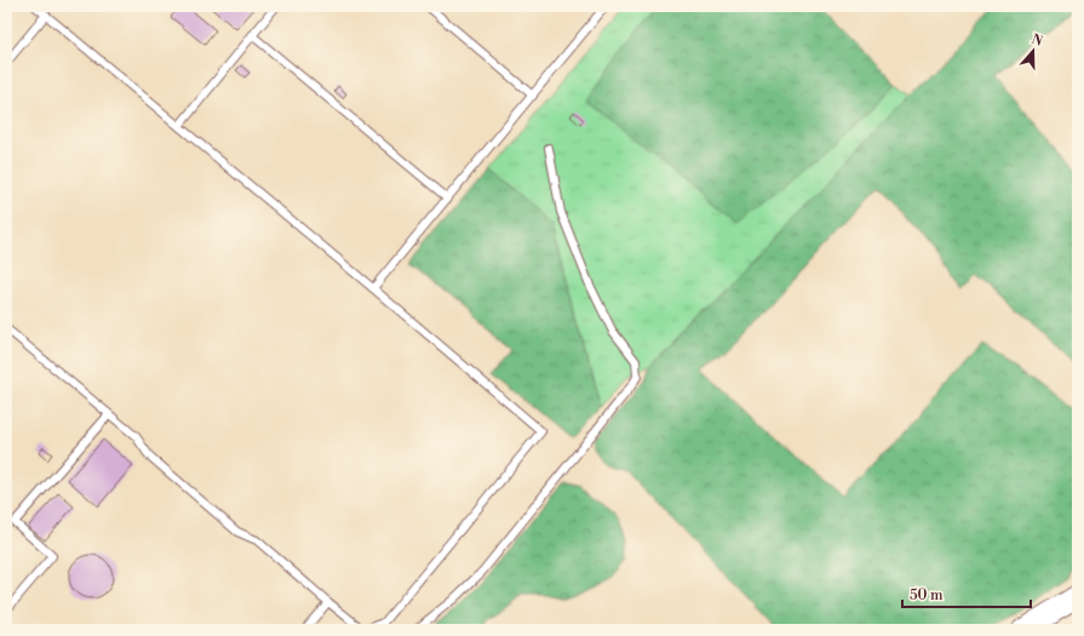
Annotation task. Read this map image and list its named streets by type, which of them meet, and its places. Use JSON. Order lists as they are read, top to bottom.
{
  "scale_bar": "50 m",
  "north": "top"
}
